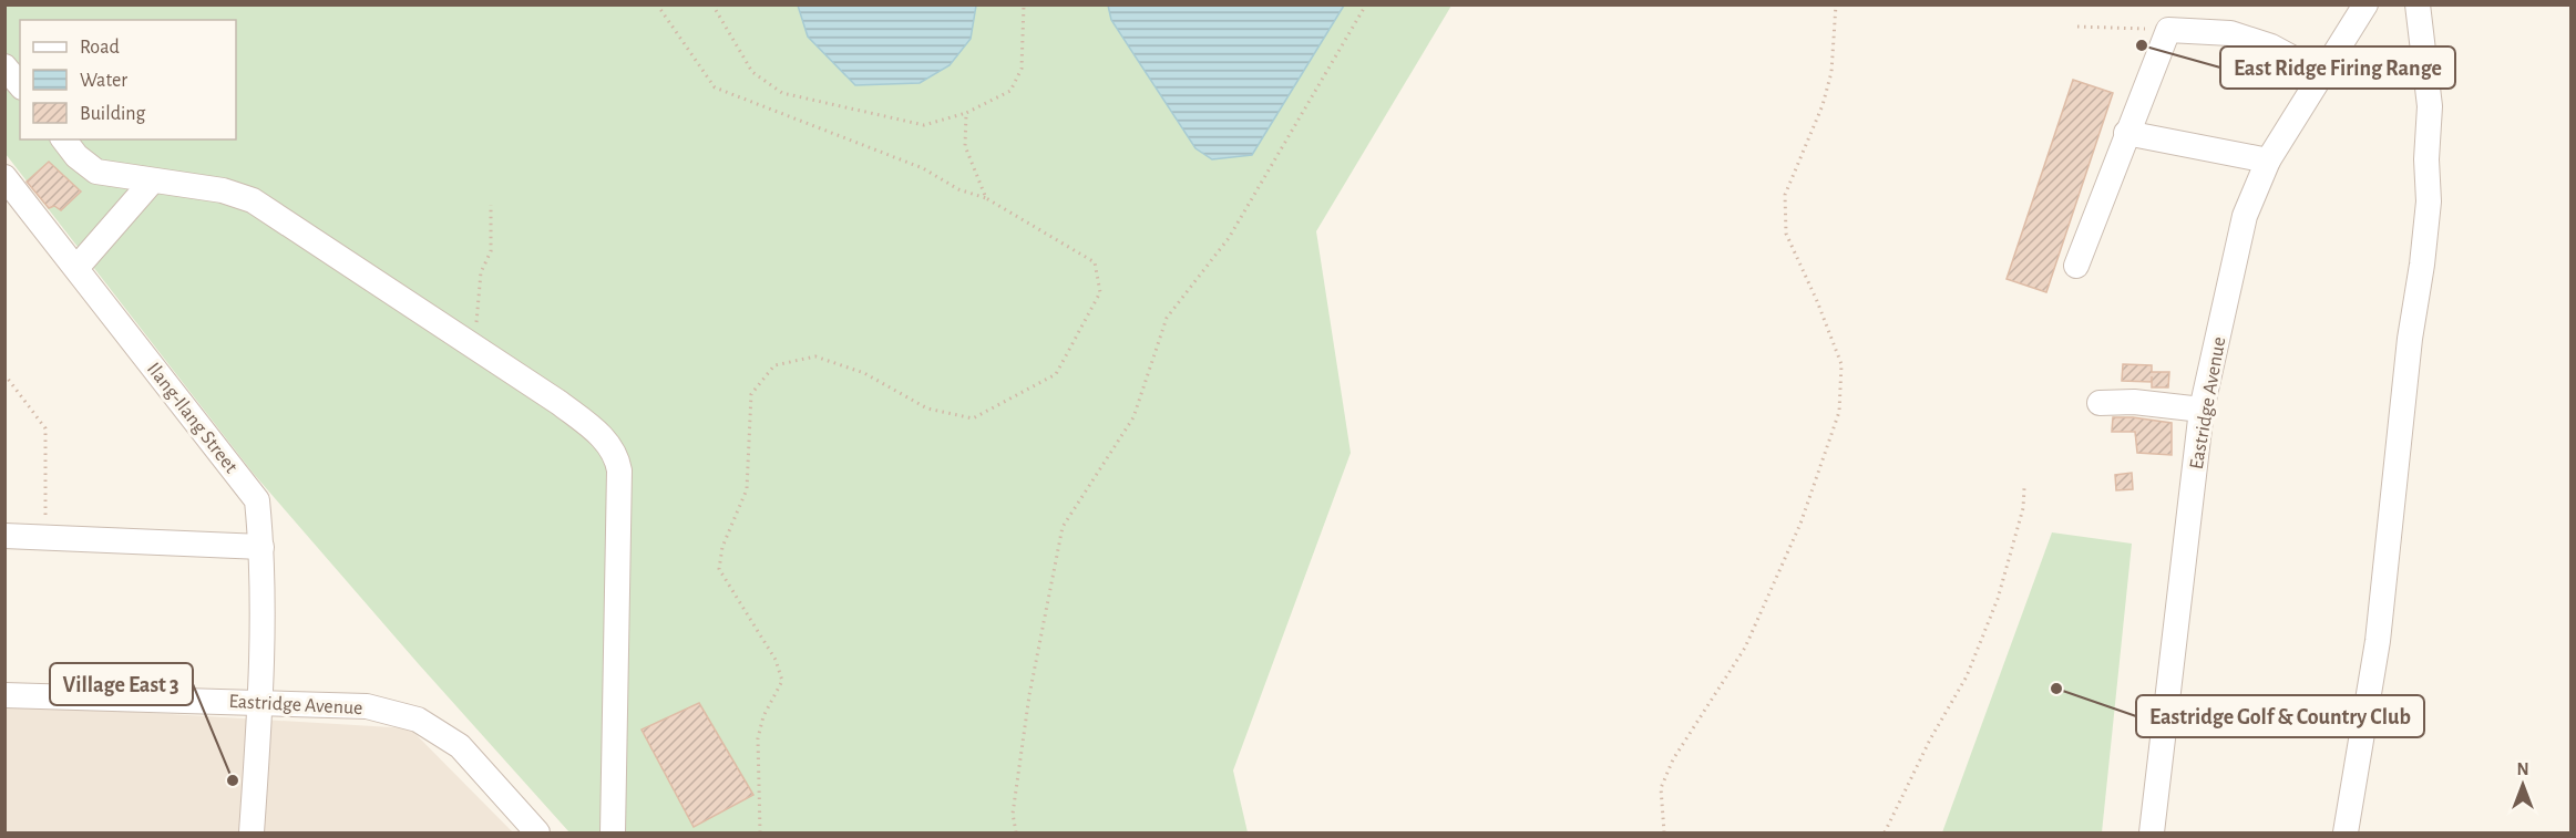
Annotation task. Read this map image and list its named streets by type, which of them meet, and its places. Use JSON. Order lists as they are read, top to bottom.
{
  "streets": {
    "street": ["Eastridge Avenue", "Ilang-Ilang Street"]
  },
  "crossings": [
    ["Eastridge Avenue", "Ilang-Ilang Street"]
  ],
  "places": ["East Ridge Firing Range", "Eastridge Golf & Country Club", "Village East 3"],
  "legend": ["Road", "Water", "Building"],
  "north": "top"
}
